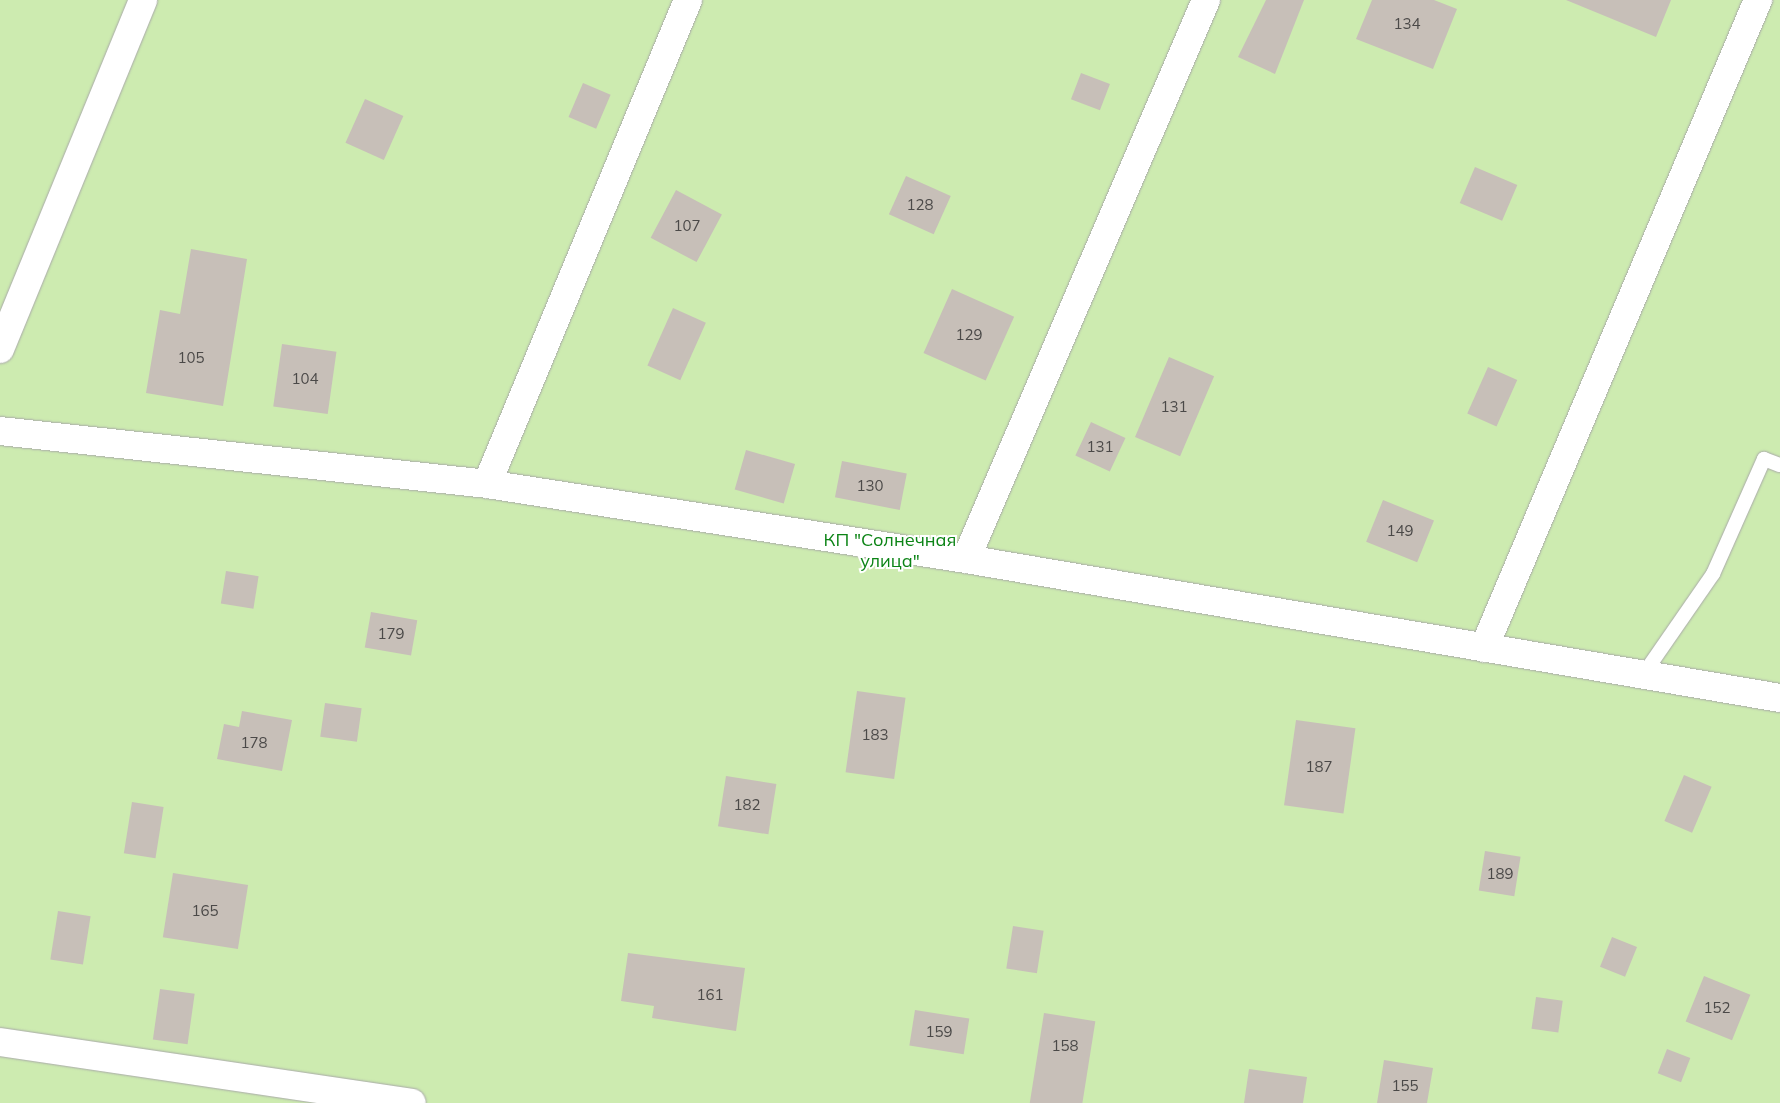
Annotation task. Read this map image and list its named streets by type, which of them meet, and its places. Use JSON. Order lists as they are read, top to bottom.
{
  "parks": ["КП \"Солнечная улица\""],
  "house_numbers": [
    "134",
    "128",
    "107",
    "129",
    "105",
    "104",
    "131",
    "131",
    "130",
    "149",
    "179",
    "183",
    "178",
    "187",
    "182",
    "189",
    "165",
    "161",
    "152",
    "159",
    "158",
    "155"
  ]
}
